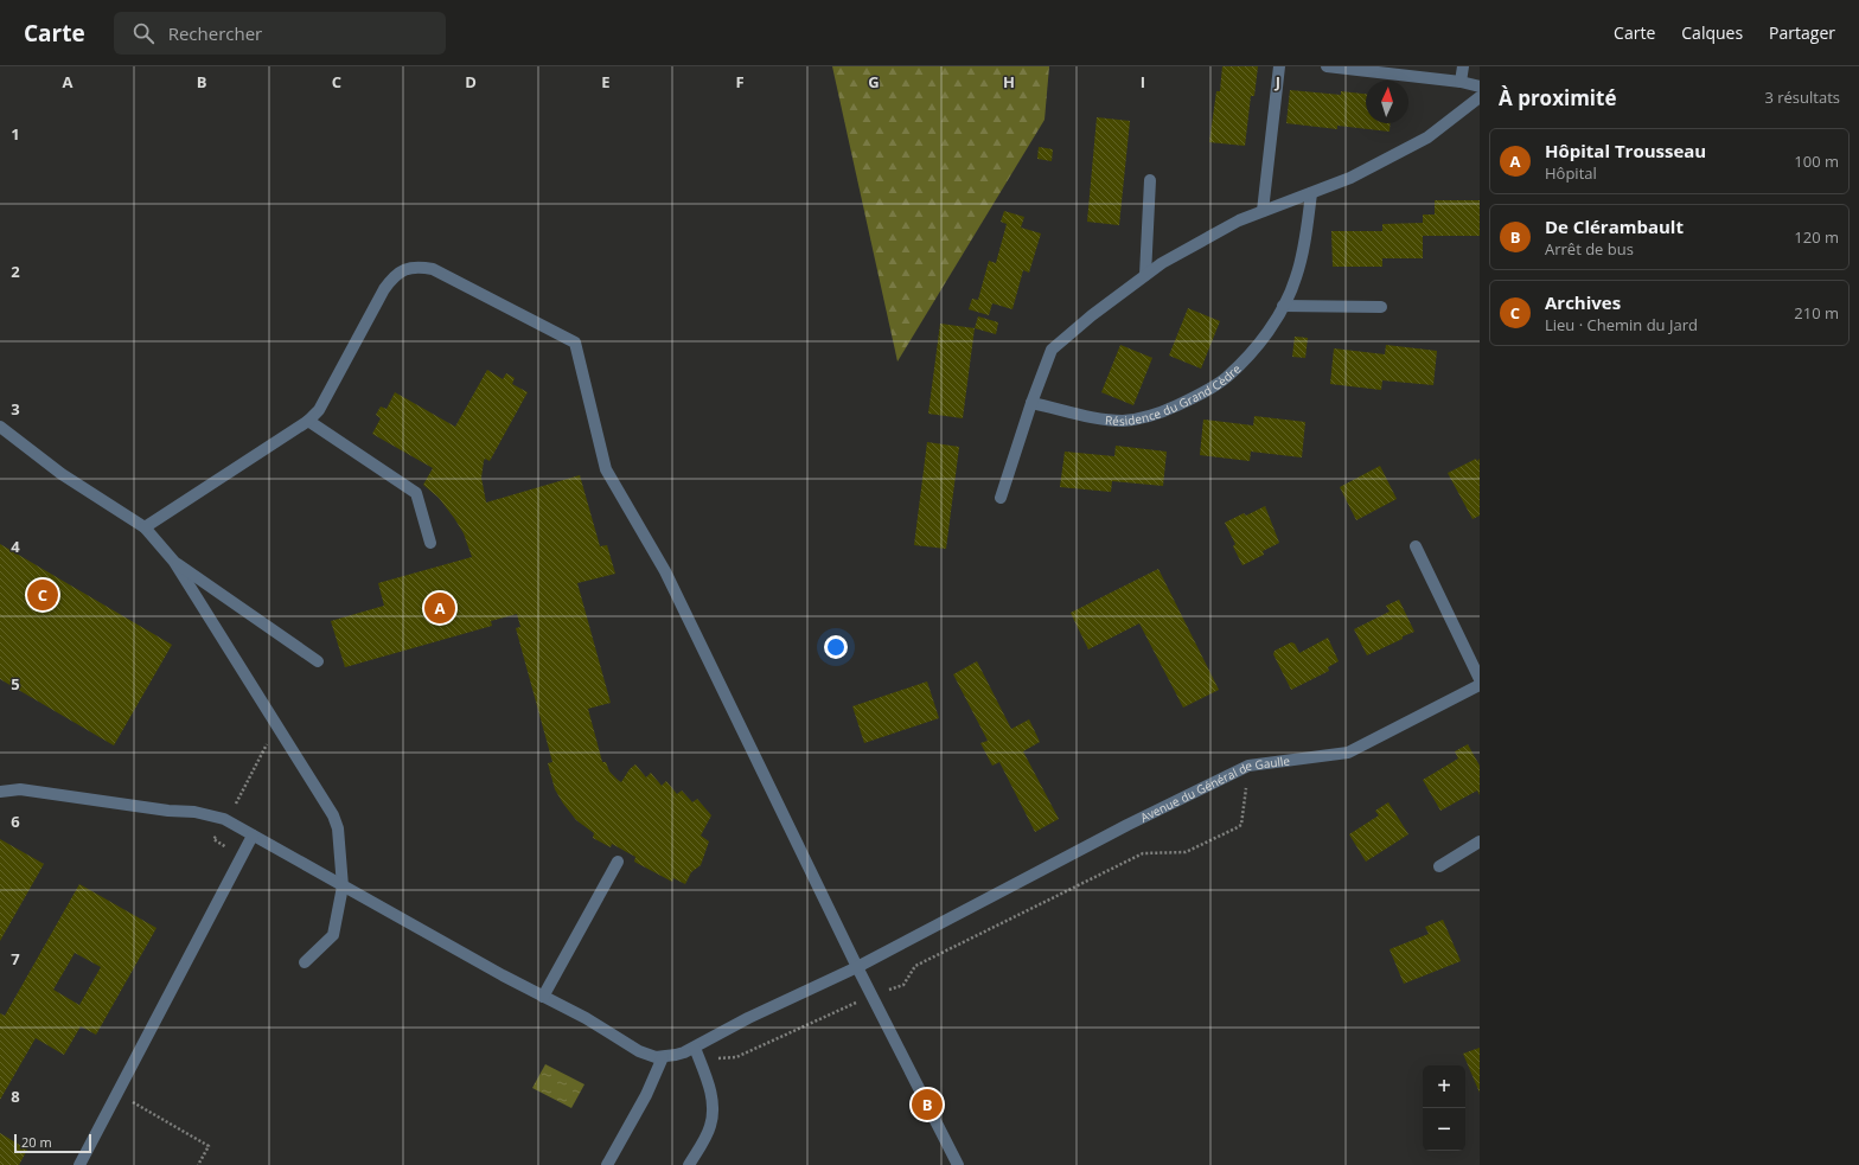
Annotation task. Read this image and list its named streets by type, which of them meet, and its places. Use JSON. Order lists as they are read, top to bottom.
{
  "streets": {
    "street": ["Résidence du Grand Cèdre", "Avenue du Général de Gaulle"]
  },
  "scale_bar": "20 m",
  "north": "top",
  "page": {
    "header": "Carte",
    "search": "Rechercher",
    "nav": ["Carte", "Calques", "Partager"],
    "heading": ["À proximité", "3 résultats"],
    "list": [
      {
        "mark": "A",
        "name": "Hôpital Trousseau",
        "note": "Hôpital",
        "value": "100 m"
      },
      {
        "mark": "B",
        "name": "De Clérambault",
        "note": "Arrêt de bus",
        "value": "120 m"
      },
      {
        "mark": "C",
        "name": "Archives",
        "note": "Lieu · Chemin du Jard",
        "value": "210 m"
      }
    ],
    "pins": ["C", "A", "B"],
    "map_buttons": ["+", "−"],
    "scale": "20 m"
  },
  "grid": {
    "columns": [
      "A",
      "B",
      "C",
      "D",
      "E",
      "F",
      "G",
      "H",
      "I",
      "J"
    ],
    "rows": [
      "1",
      "2",
      "3",
      "4",
      "5",
      "6",
      "7",
      "8"
    ]
  }
}
